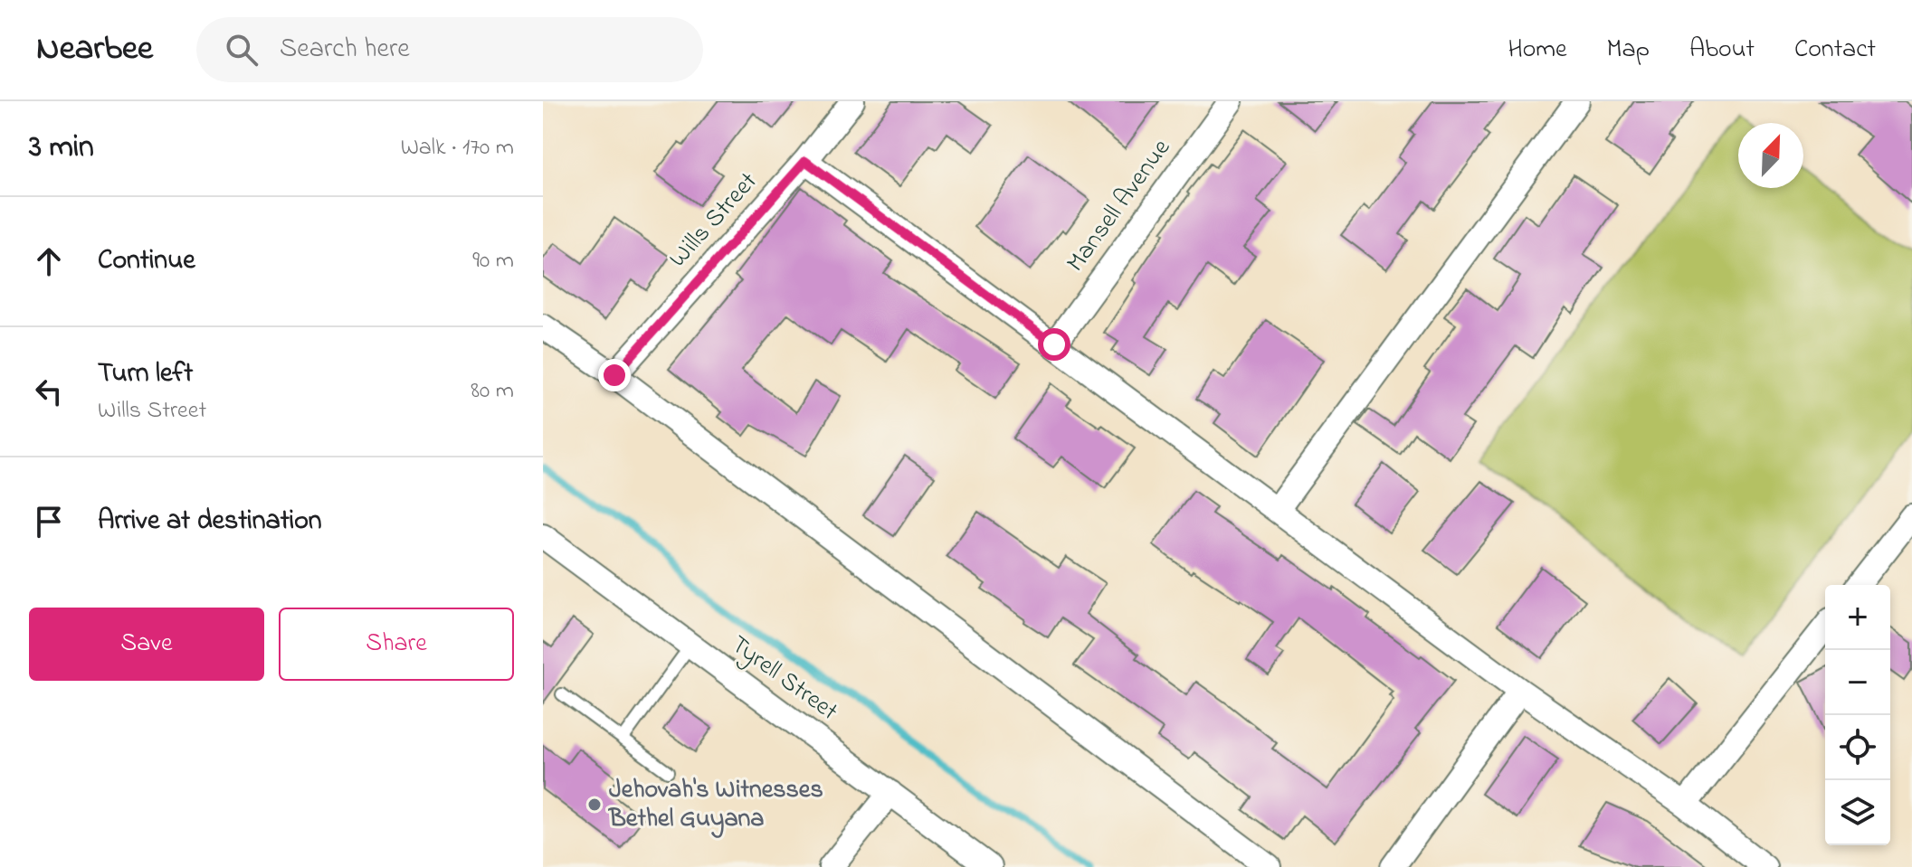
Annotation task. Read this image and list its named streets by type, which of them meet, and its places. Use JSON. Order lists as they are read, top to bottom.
{
  "streets": {
    "street": ["Mansell Avenue", "Wills Street", "Tyrell Street"]
  },
  "places": ["Jehovah's Witnesses Bethel Guyana"],
  "north": "top right",
  "page": {
    "header": "Nearbee",
    "search": "Search here",
    "nav": [
      "Home",
      "Map",
      "About",
      "Contact"
    ],
    "heading": ["3 min", "Walk · 170 m"],
    "list": [
      ["Continue", "90 m"],
      ["Turn left", "Wills Street", "80 m"],
      "Arrive at destination"
    ],
    "map_buttons": ["+", "−"],
    "buttons": ["Save", "Share"]
  }
}
